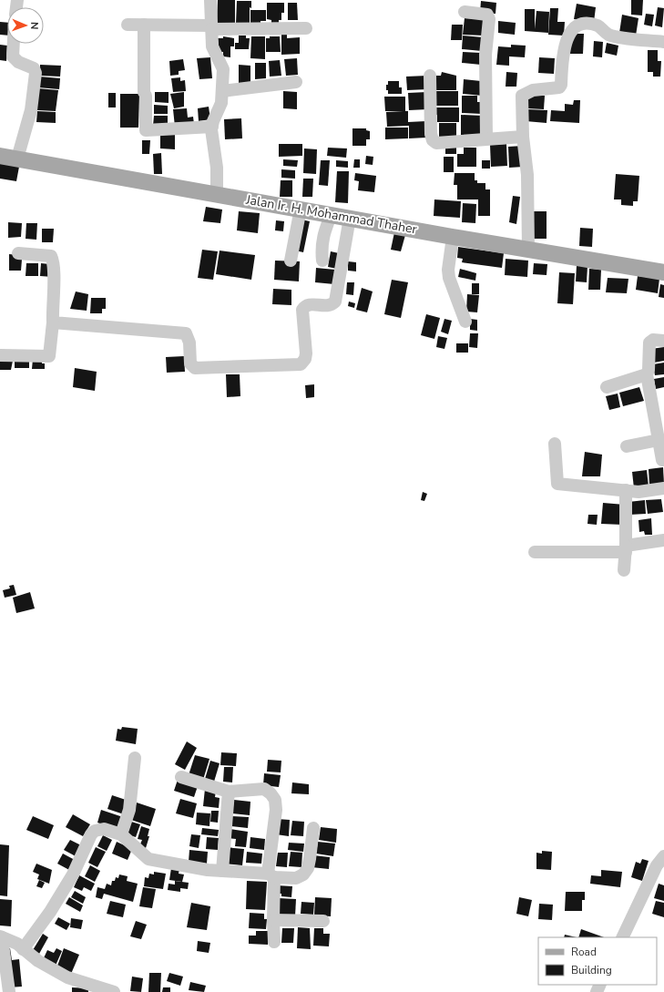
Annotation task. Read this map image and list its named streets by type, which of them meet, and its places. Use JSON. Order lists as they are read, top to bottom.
{
  "streets": {
    "main road": ["Jalan Ir. H. Mohammad Thaher"]
  },
  "legend": ["Road", "Building"],
  "north": "right"
}
